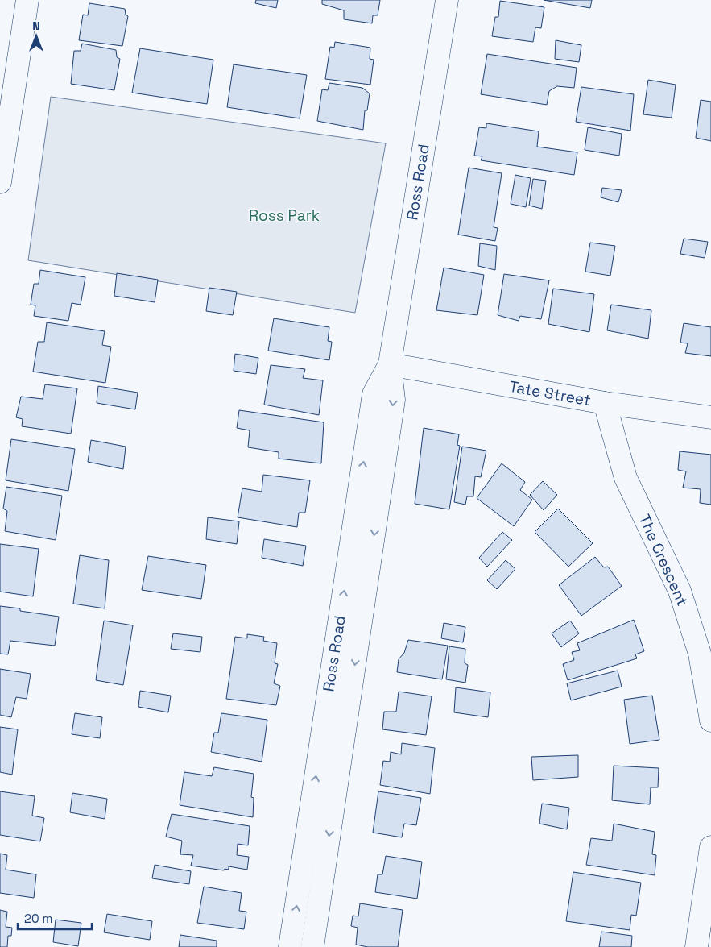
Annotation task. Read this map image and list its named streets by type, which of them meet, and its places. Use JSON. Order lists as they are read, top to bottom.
{
  "streets": {
    "street": ["Ross Road", "Tate Street", "The Crescent"]
  },
  "crossings": [
    ["Ross Road", "Tate Street"],
    ["Tate Street", "The Crescent"]
  ],
  "parks": ["Ross Park"],
  "scale_bar": "20 m",
  "north": "top"
}
